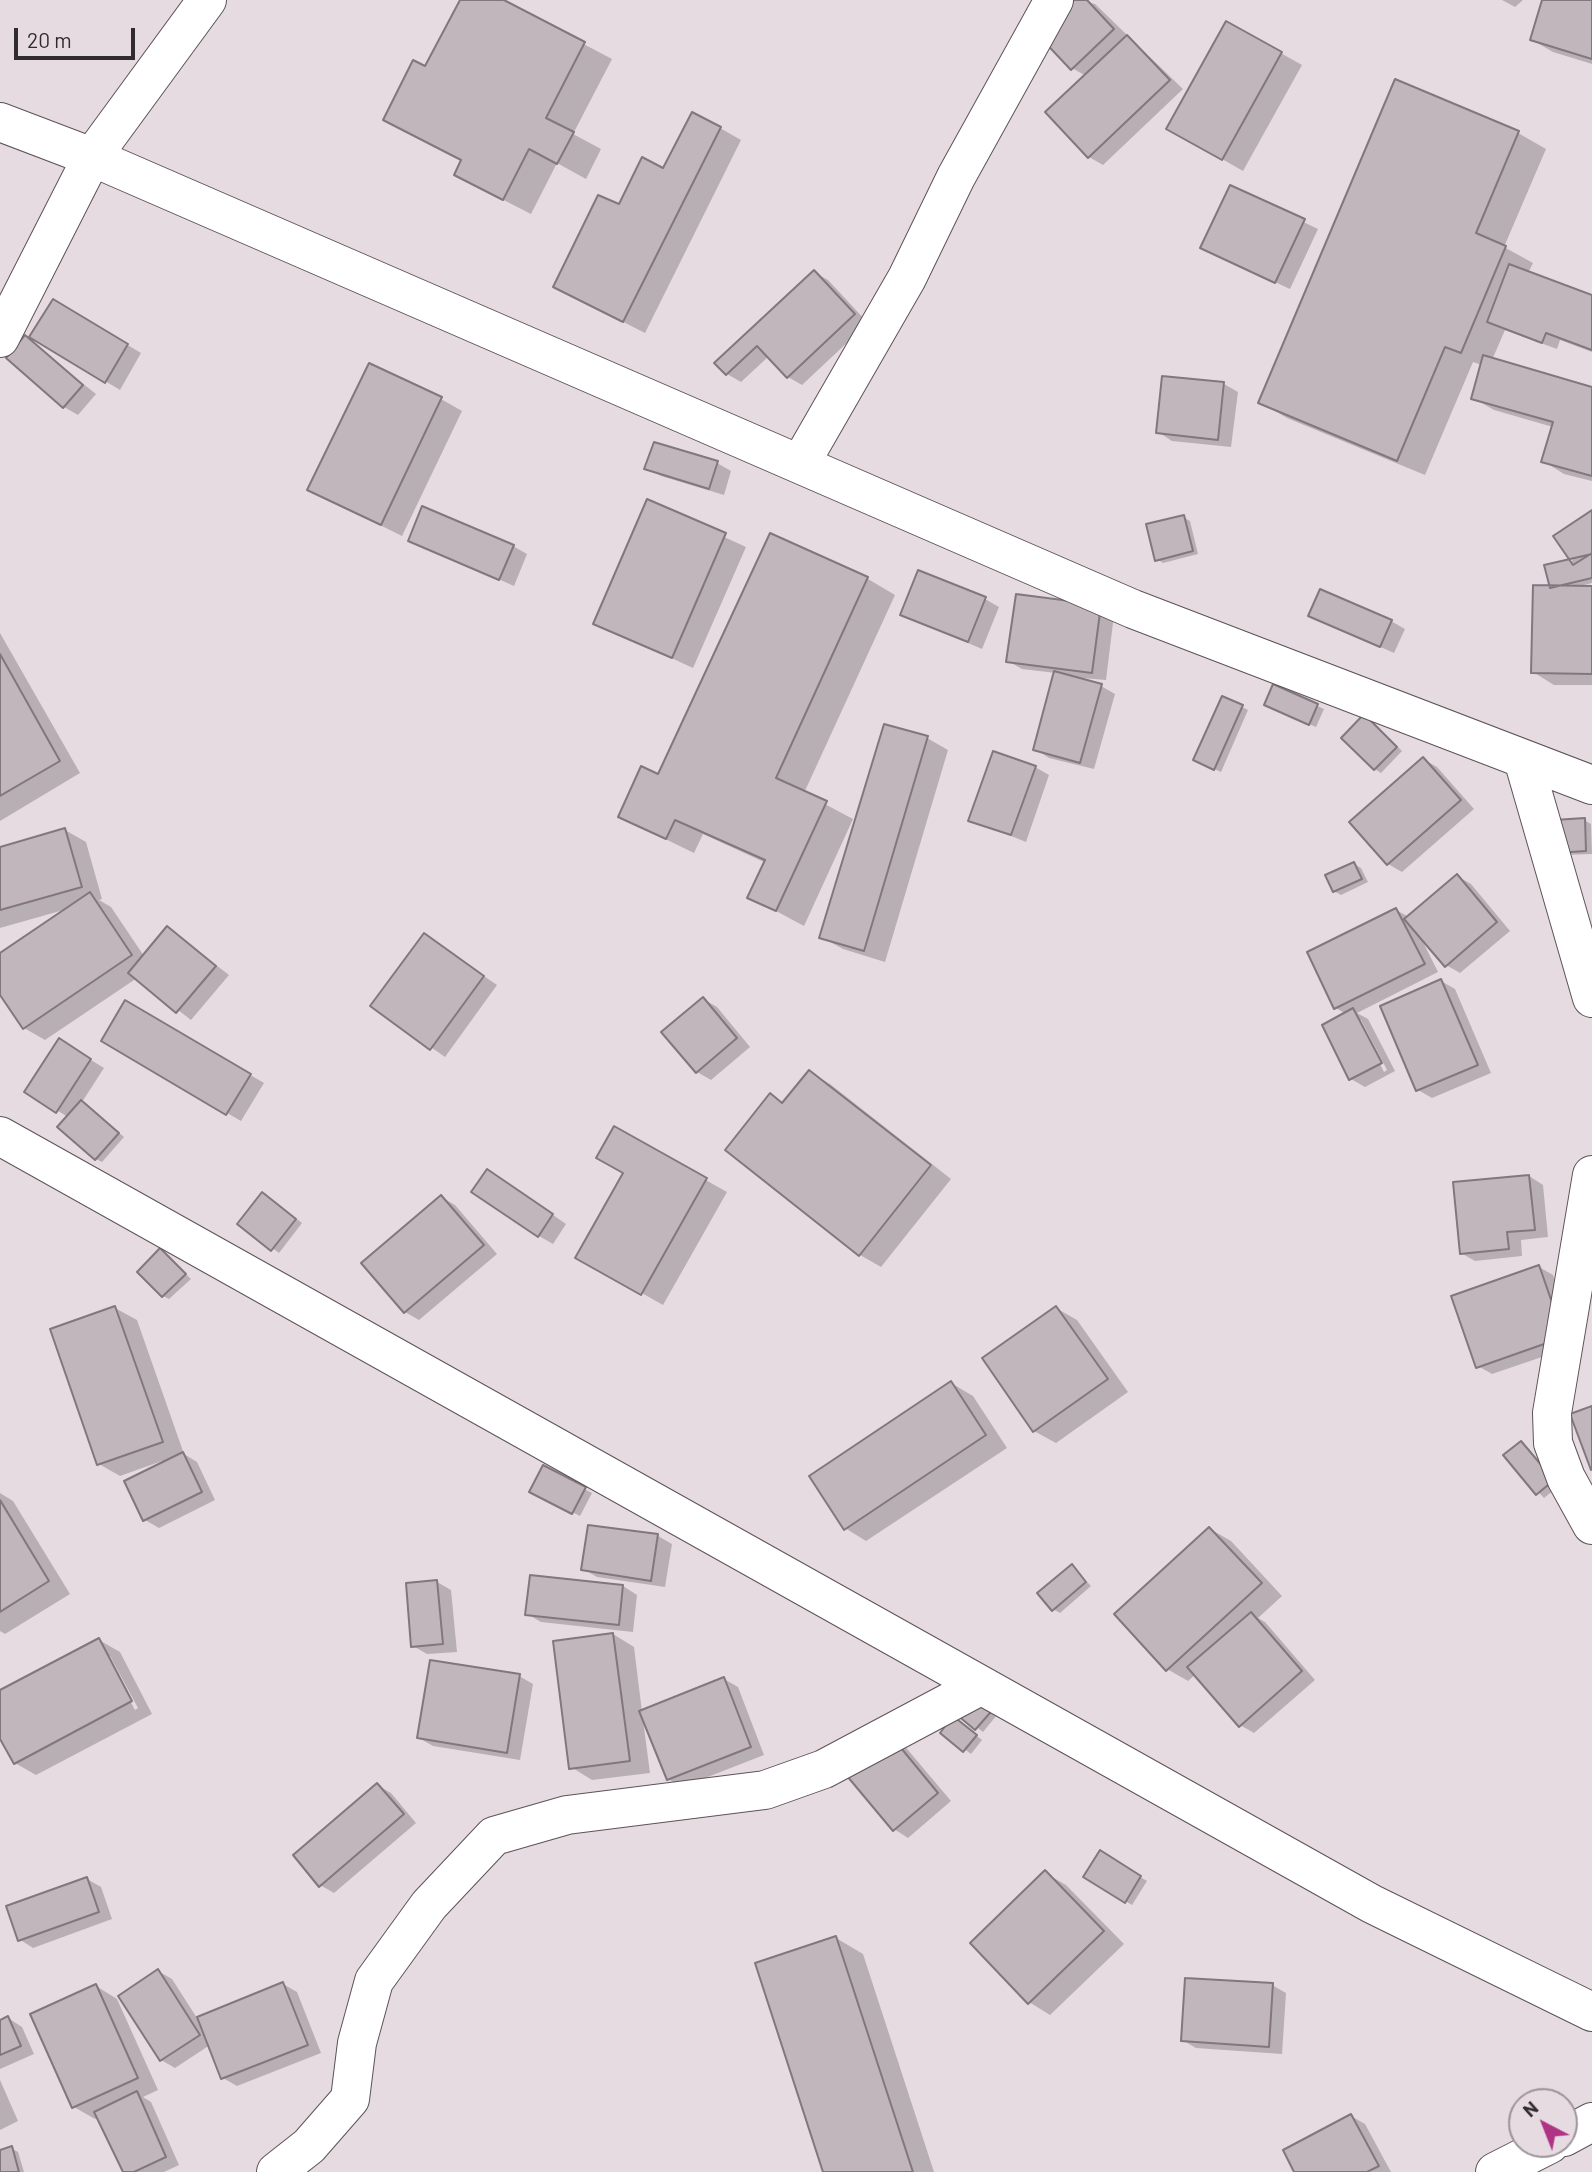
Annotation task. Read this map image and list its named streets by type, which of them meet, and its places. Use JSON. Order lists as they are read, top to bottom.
{
  "scale_bar": "20 m",
  "north": "top left"
}
